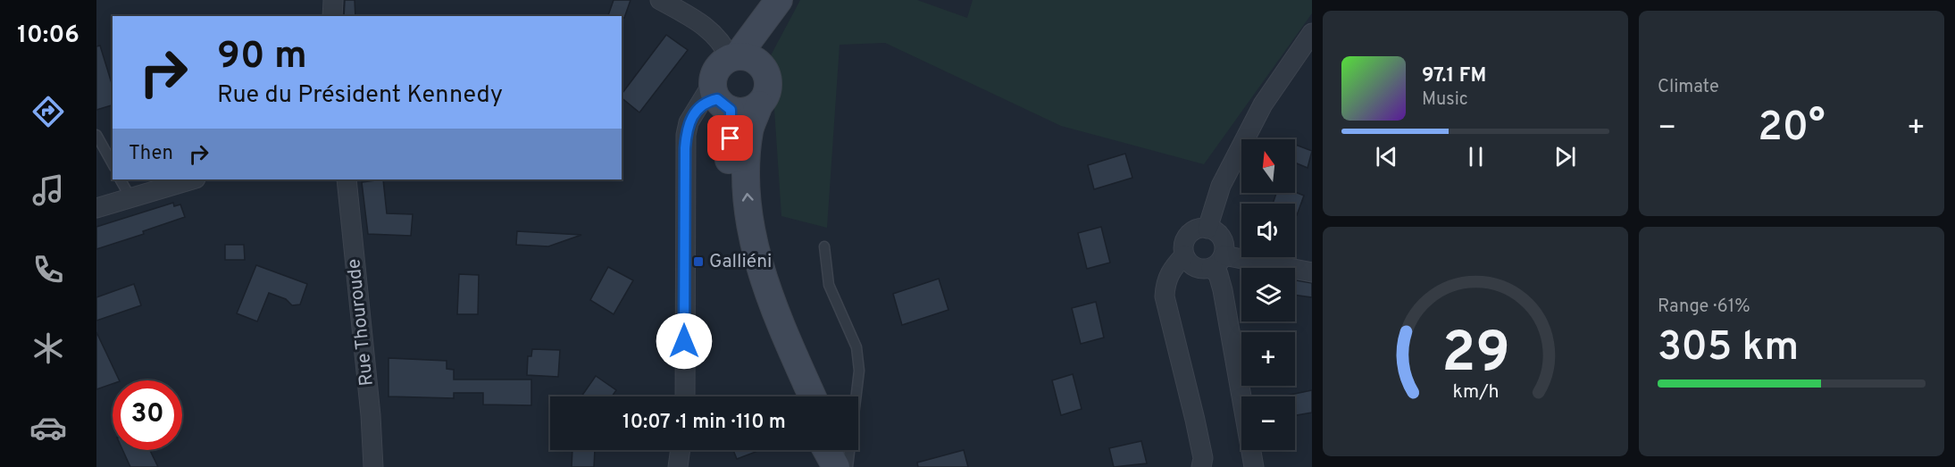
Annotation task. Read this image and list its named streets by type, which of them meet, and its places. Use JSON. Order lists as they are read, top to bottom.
{
  "streets": {
    "street": ["Rue Thouroude"]
  },
  "places": {
    "transit": ["Galliéni"]
  },
  "north": "top",
  "page": {
    "tabs": "10:06",
    "tile": [
      "Climate",
      ["Range · 61%", "305 km"]
    ],
    "turn": ["90 m", "Rue du Président Kennedy"],
    "song": ["97.1 FM", "Music"],
    "heat": ["−", "20°", "+"],
    "then": "Then",
    "map_buttons": ["+", "−"],
    "limit": "30",
    "trip": "10:07 · 1 min · 110 m",
    "gauge": ["29", "km/h"]
  }
}
